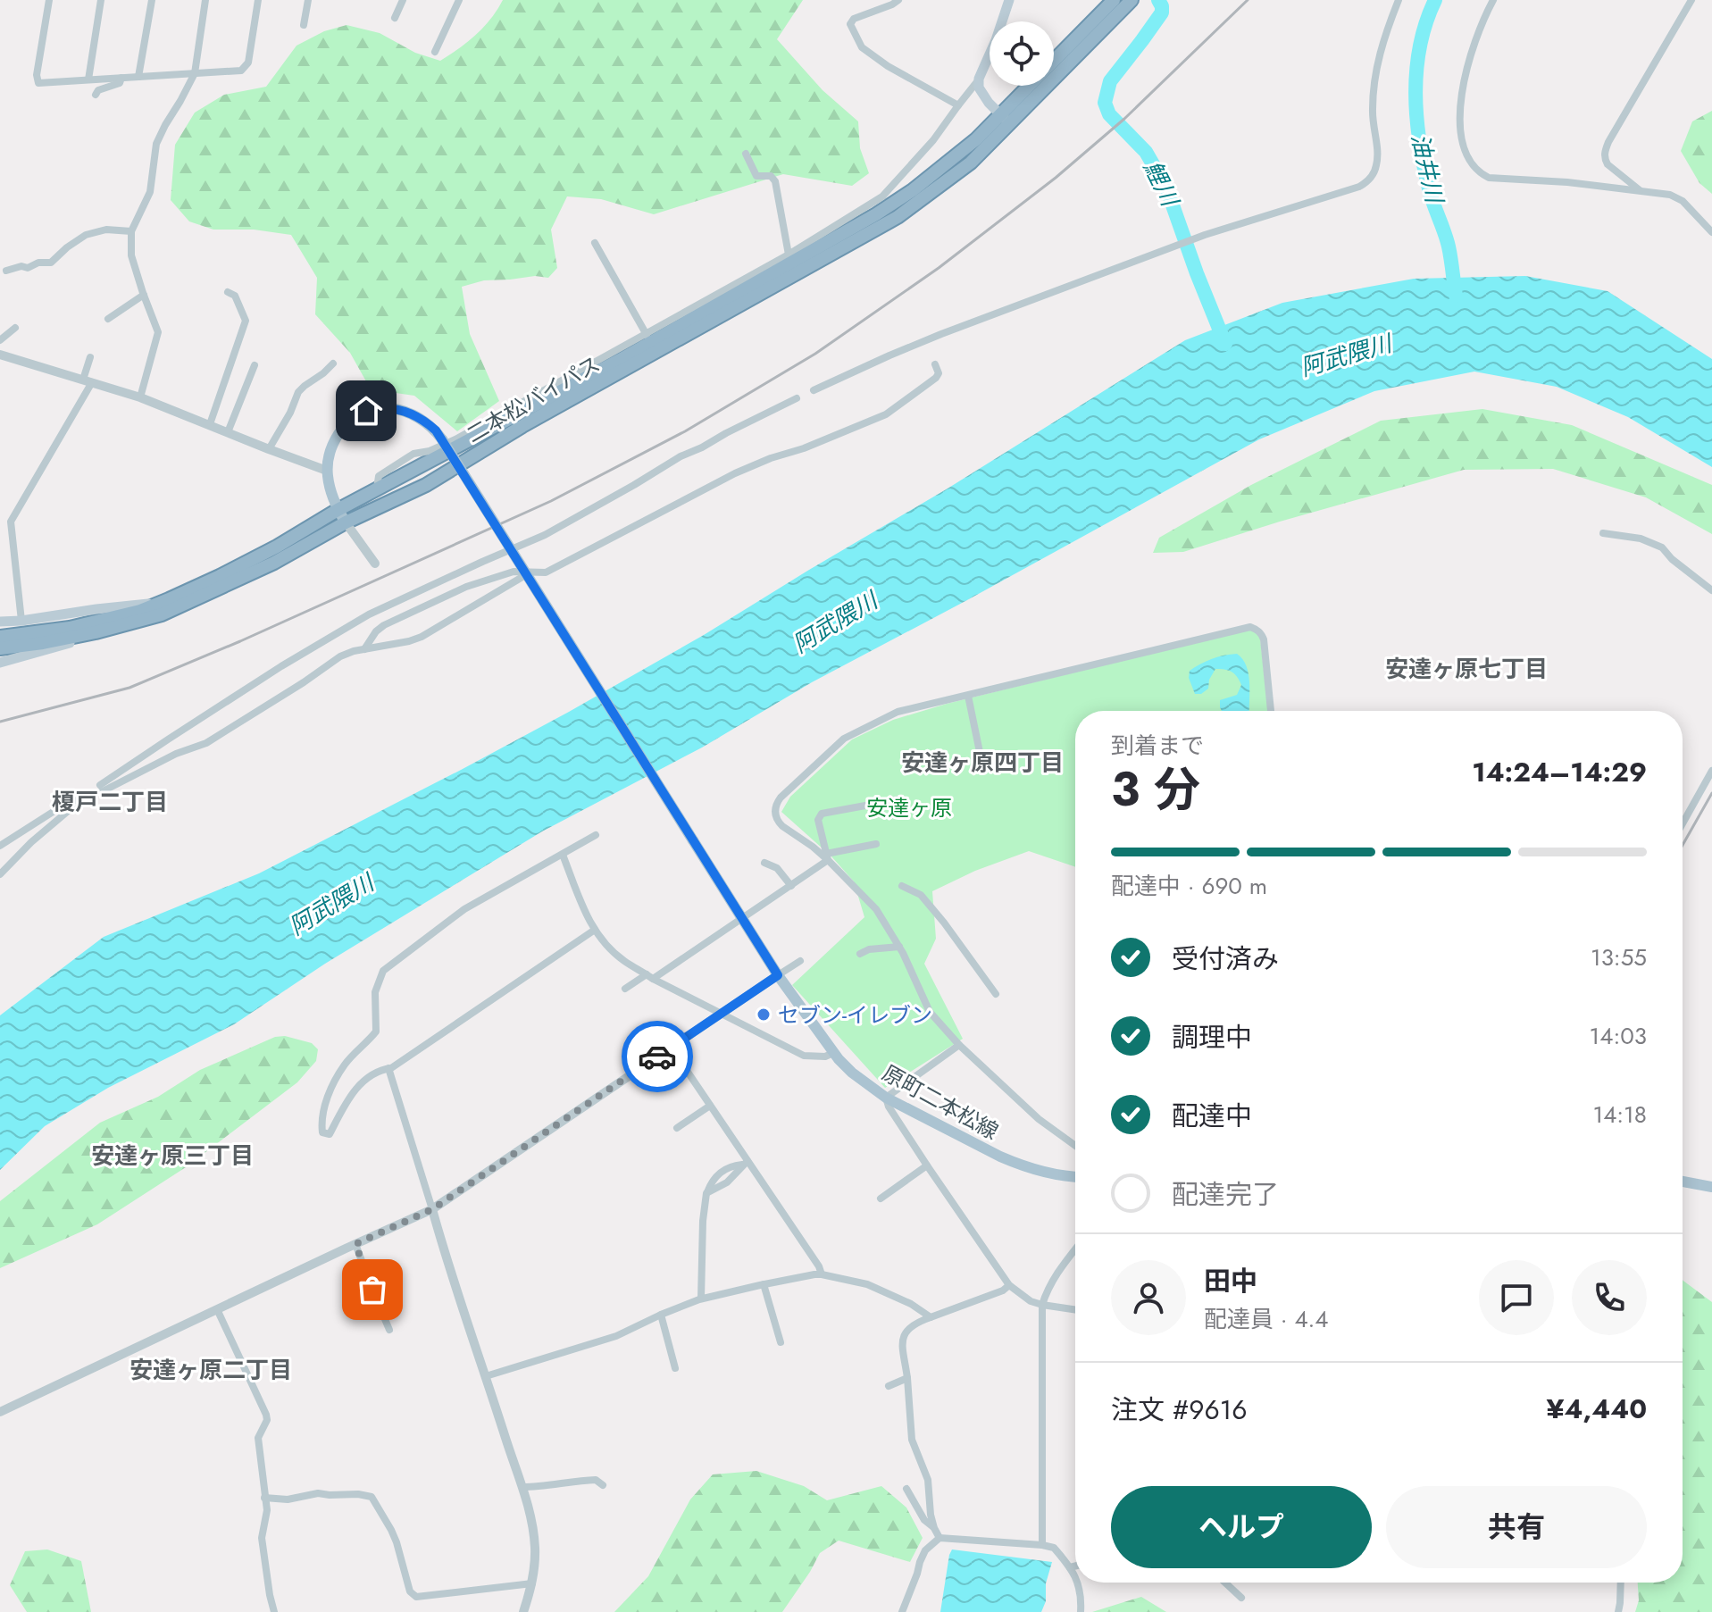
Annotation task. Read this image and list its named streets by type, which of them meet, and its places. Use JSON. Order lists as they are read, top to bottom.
{
  "streets": {
    "highway": ["二本松バイパス"],
    "main road": ["原町二本松線"]
  },
  "districts": [
    "安達ヶ原七丁目",
    "安達ヶ原四丁目",
    "榎戸二丁目",
    "安達ヶ原三丁目",
    "安達ヶ原二丁目"
  ],
  "water": ["油井川", "鯉川", "阿武隈川"],
  "parks": ["安達ヶ原"],
  "places": ["セブン-イレブン"],
  "page": {
    "heading": ["3 分", "到着まで", "14:24–14:29"],
    "panel": [
      "田中",
      "配達員 · 4.4",
      "注文 #9616",
      "¥4,440"
    ],
    "bar": "配達中 · 690 m",
    "list": [
      ["受付済み", "13:55"],
      ["調理中", "14:03"],
      ["配達中", "14:18"],
      "配達完了"
    ],
    "buttons": ["ヘルプ", "共有"]
  }
}
